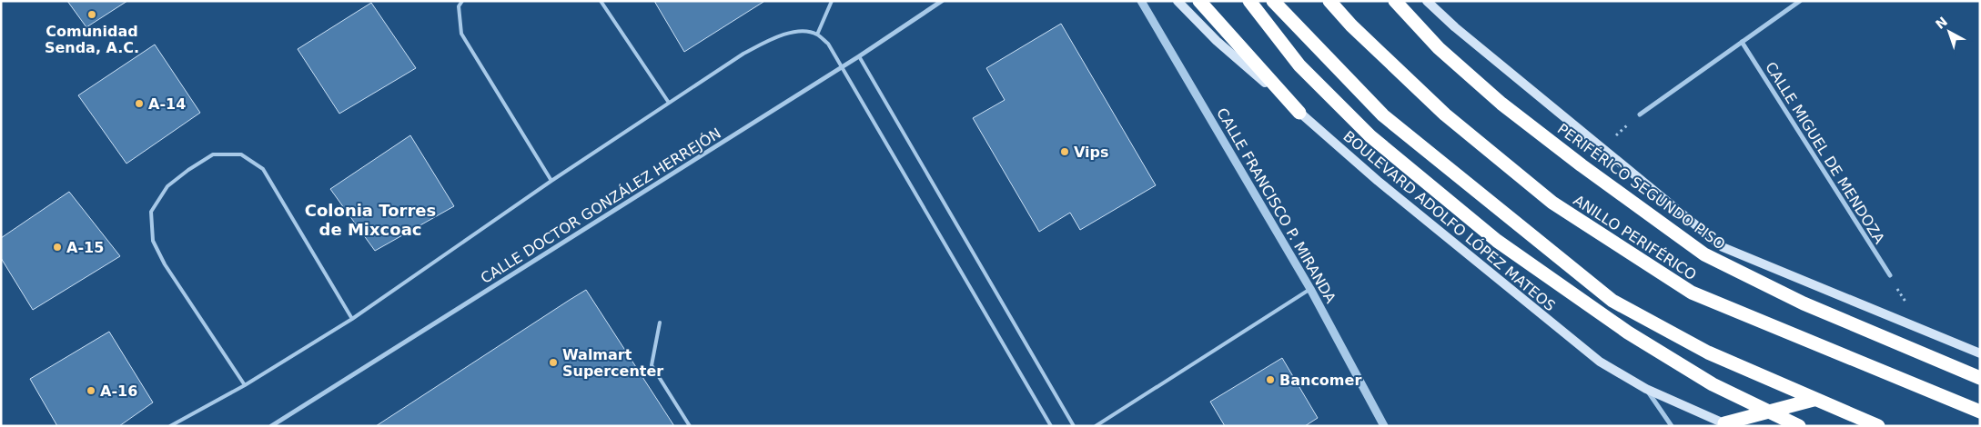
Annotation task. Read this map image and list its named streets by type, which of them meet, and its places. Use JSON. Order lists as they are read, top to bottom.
{
  "streets": {
    "highway": ["PERIFÉRICO SEGUNDO PISO", "ANILLO PERIFÉRICO"],
    "main road": ["BOULEVARD ADOLFO LÓPEZ MATEOS"],
    "street": ["CALLE MIGUEL DE MENDOZA", "CALLE DOCTOR GONZÁLEZ HERREJÓN", "CALLE FRANCISCO P. MIRANDA"]
  },
  "districts": ["Colonia Torres de Mixcoac"],
  "places": [
    "Comunidad Senda, A.C.",
    "A-14",
    "Vips",
    "A-15",
    "Walmart Supercenter",
    "Bancomer",
    "A-16"
  ],
  "north": "top left"
}
